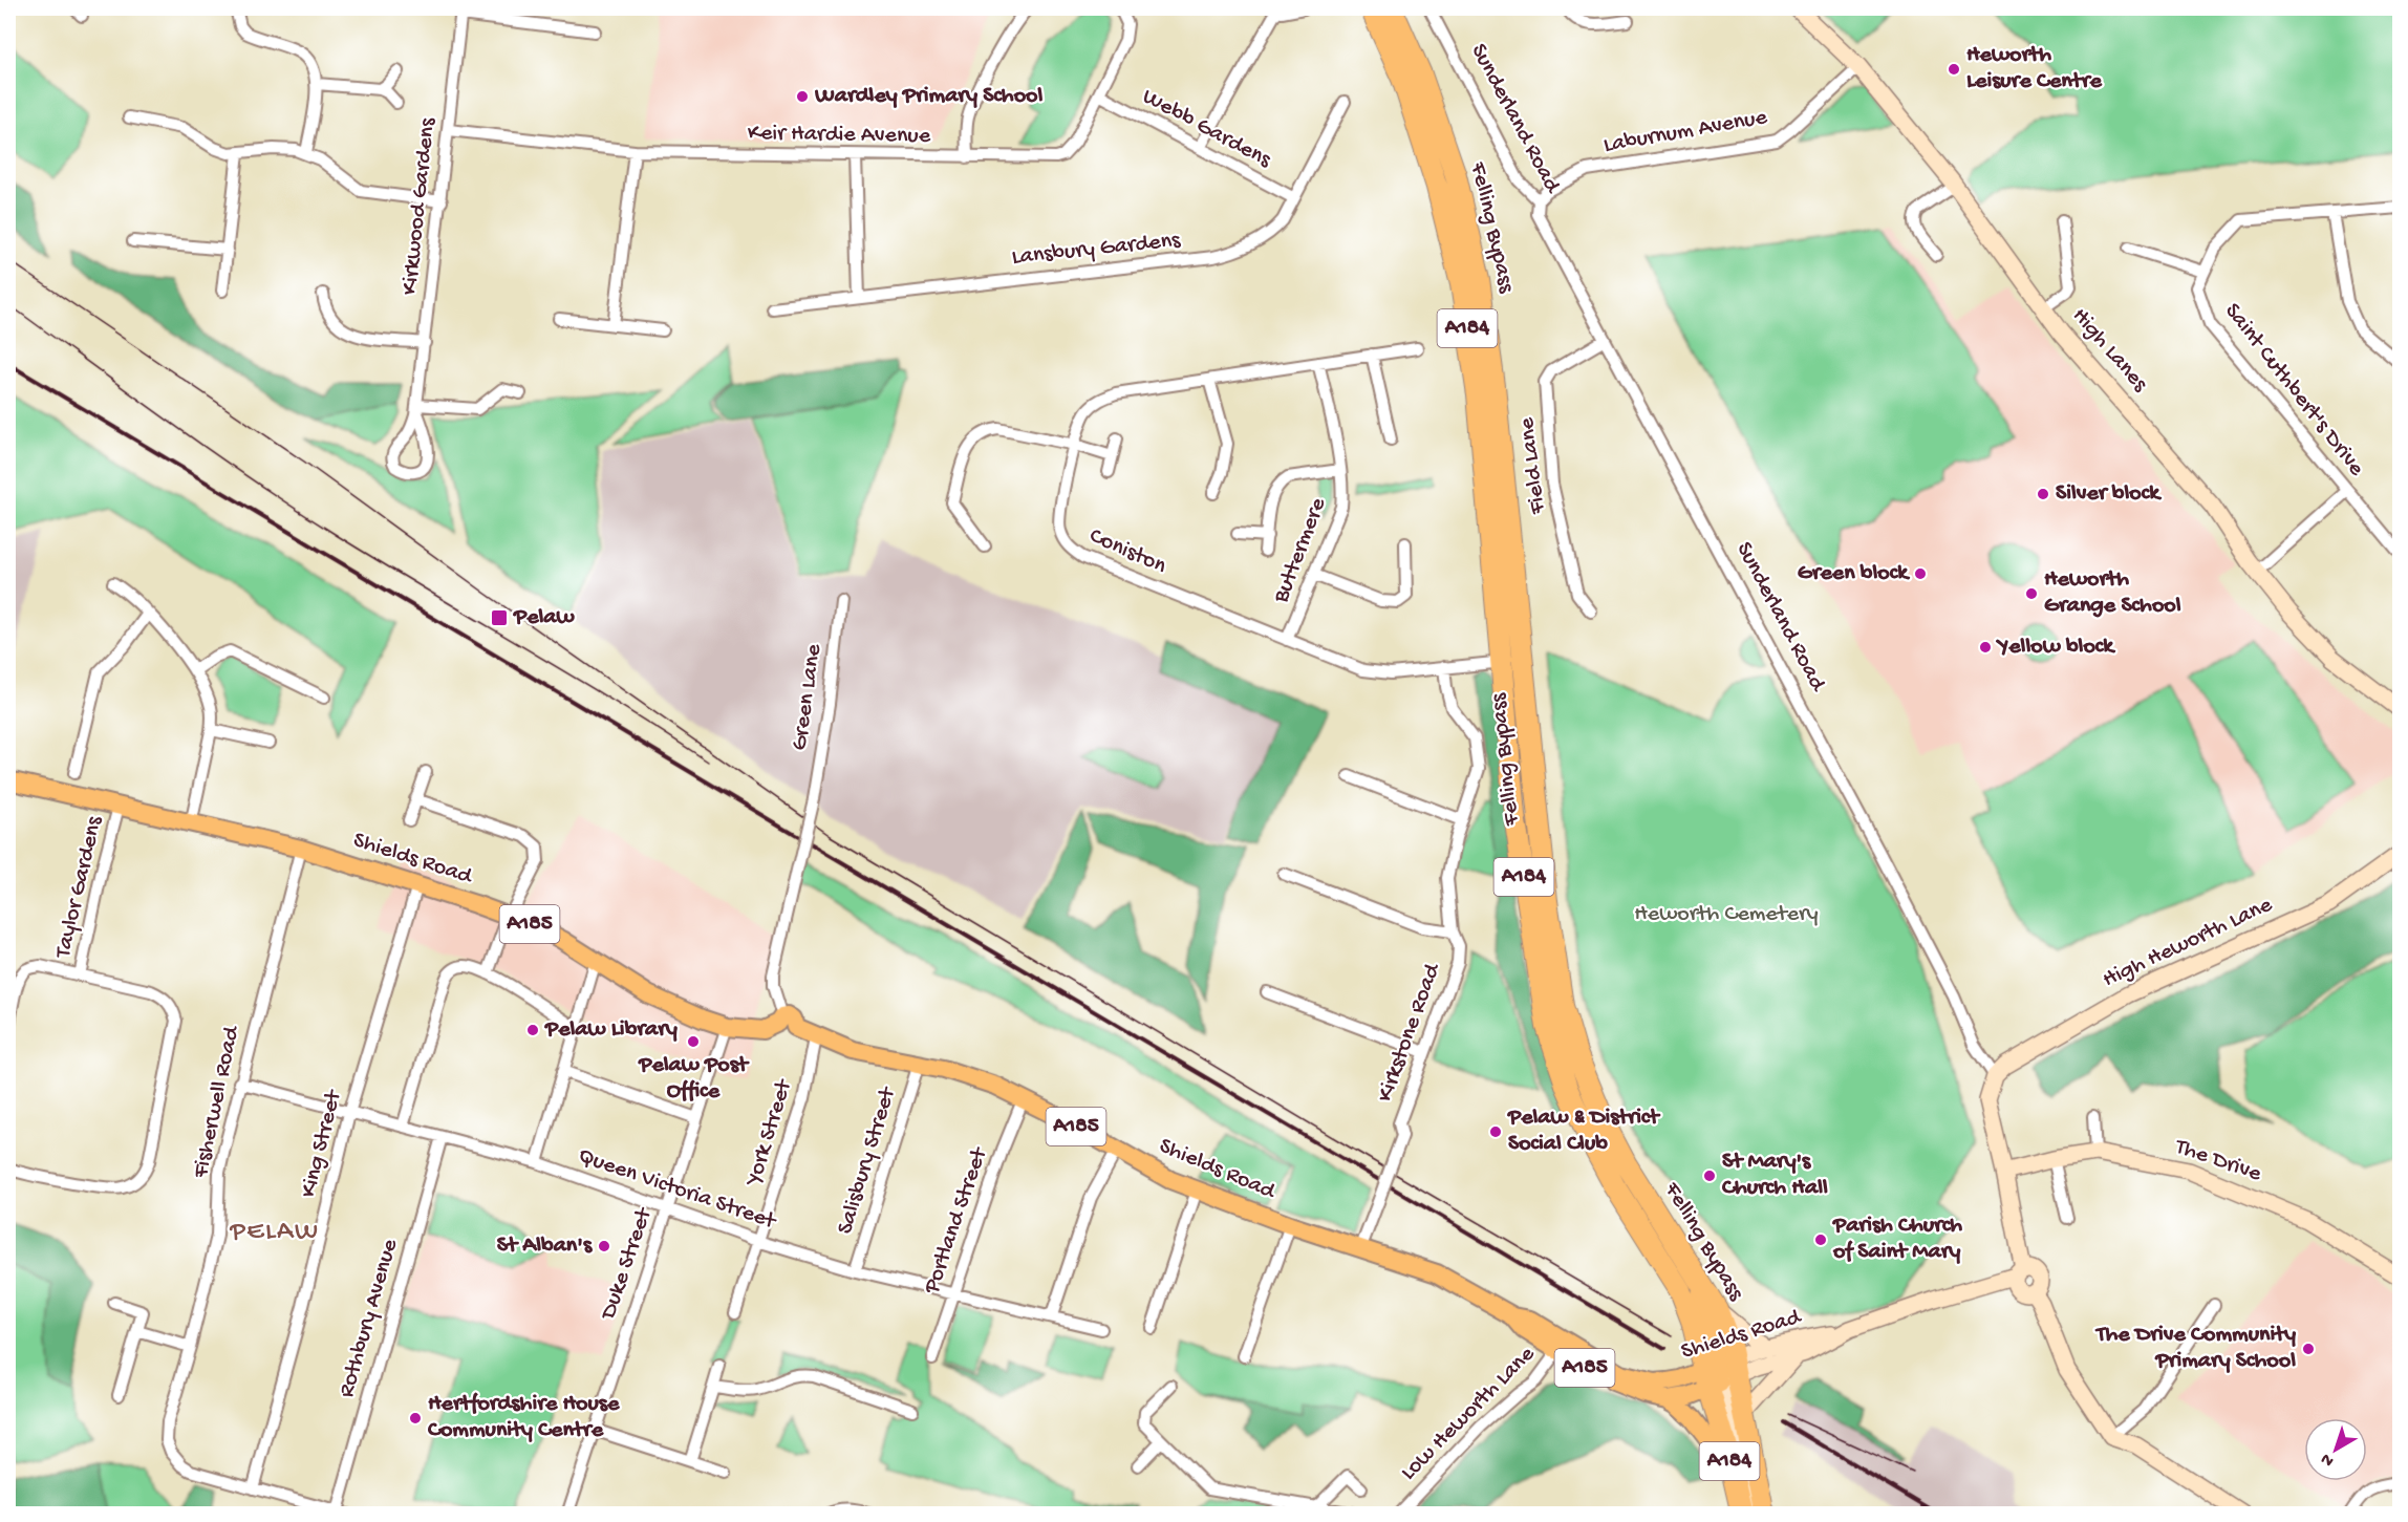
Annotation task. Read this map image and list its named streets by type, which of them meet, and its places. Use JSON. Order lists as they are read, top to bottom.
{
  "streets": {
    "highway": ["Felling Bypass", "A184"],
    "main road": ["Shields Road", "A185"],
    "street": [
      "Sunderland Road",
      "Webb Gardens",
      "Laburnum Avenue",
      "Keir Hardie Avenue",
      "Kirkwood Gardens",
      "Lansbury Gardens",
      "High Lanes",
      "Saint Cuthbert's Drive",
      "Field Lane",
      "Buttermere",
      "Coniston",
      "Green Lane",
      "Taylor Gardens",
      "High Heworth Lane",
      "Kirkstone Road",
      "Fisherwell Road",
      "York Street",
      "King Street",
      "Salisbury Street",
      "The Drive",
      "Queen Victoria Street",
      "Portland Street",
      "Duke Street",
      "Rothbury Avenue",
      "Low Heworth Lane"
    ]
  },
  "crossings": [
    ["Sunderland Road", "Laburnum Avenue"],
    ["Sunderland Road", "Field Lane"],
    ["Sunderland Road", "High Heworth Lane"],
    ["Webb Gardens", "Keir Hardie Avenue"],
    ["Webb Gardens", "Lansbury Gardens"],
    ["Laburnum Avenue", "High Lanes"],
    ["Keir Hardie Avenue", "Kirkwood Gardens"],
    ["Felling Bypass", "Coniston"],
    ["Felling Bypass", "Shields Road"],
    ["Felling Bypass", "A185"],
    ["Buttermere", "Coniston"],
    ["Coniston", "Kirkstone Road"],
    ["Green Lane", "Shields Road"],
    ["Shields Road", "Taylor Gardens"],
    ["Shields Road", "A185"],
    ["Shields Road", "Kirkstone Road"],
    ["Shields Road", "Fisherwell Road"],
    ["Shields Road", "York Street"],
    ["Shields Road", "King Street"],
    ["Shields Road", "Salisbury Street"],
    ["Shields Road", "Portland Street"],
    ["Shields Road", "Duke Street"],
    ["Shields Road", "Low Heworth Lane"],
    ["A185", "Low Heworth Lane"],
    ["Fisherwell Road", "King Street"],
    ["Fisherwell Road", "Queen Victoria Street"],
    ["York Street", "Queen Victoria Street"],
    ["King Street", "Queen Victoria Street"],
    ["Salisbury Street", "Queen Victoria Street"],
    ["Queen Victoria Street", "Portland Street"],
    ["Queen Victoria Street", "Duke Street"],
    ["Queen Victoria Street", "Rothbury Avenue"]
  ],
  "districts": ["PELAW"],
  "parks": ["Heworth Cemetery"],
  "places": {
    "other": [
      "Heworth Leisure Centre",
      "Wardley Primary School",
      "Silver block",
      "Green block",
      "Heworth Grange School",
      "Yellow block",
      "Pelaw Library",
      "Pelaw Post Office",
      "Pelaw & District Social Club",
      "St Mary's Church Hall",
      "Parish Church of Saint Mary",
      "St Alban's",
      "The Drive Community Primary School",
      "Hertfordshire House Community Centre"
    ],
    "transit": ["Pelaw"]
  },
  "north": "bottom left"
}
